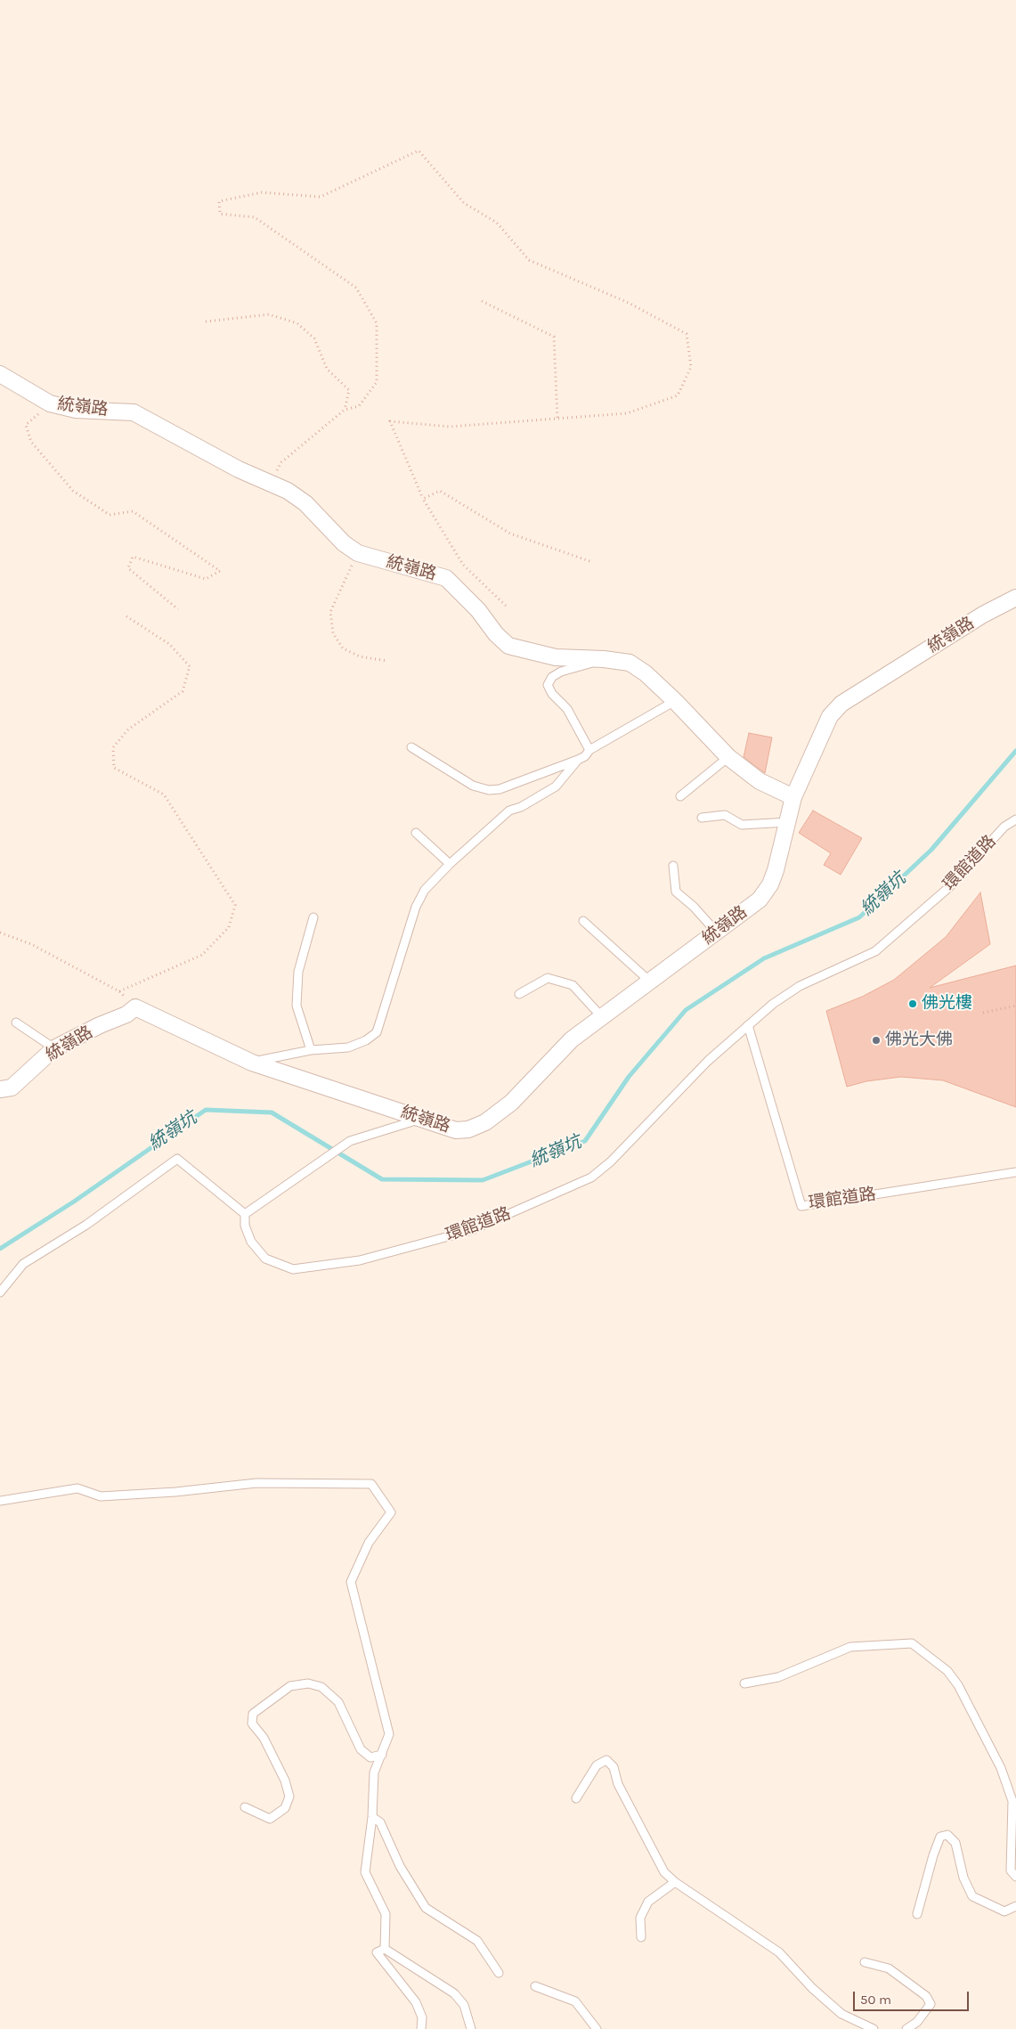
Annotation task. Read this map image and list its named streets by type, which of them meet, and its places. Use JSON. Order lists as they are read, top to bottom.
{
  "streets": {
    "street": ["統嶺路"],
    "lane": ["環館道路"]
  },
  "water": ["統嶺坑"],
  "places": ["佛光樓", "佛光大佛"],
  "scale_bar": "50 m"
}
